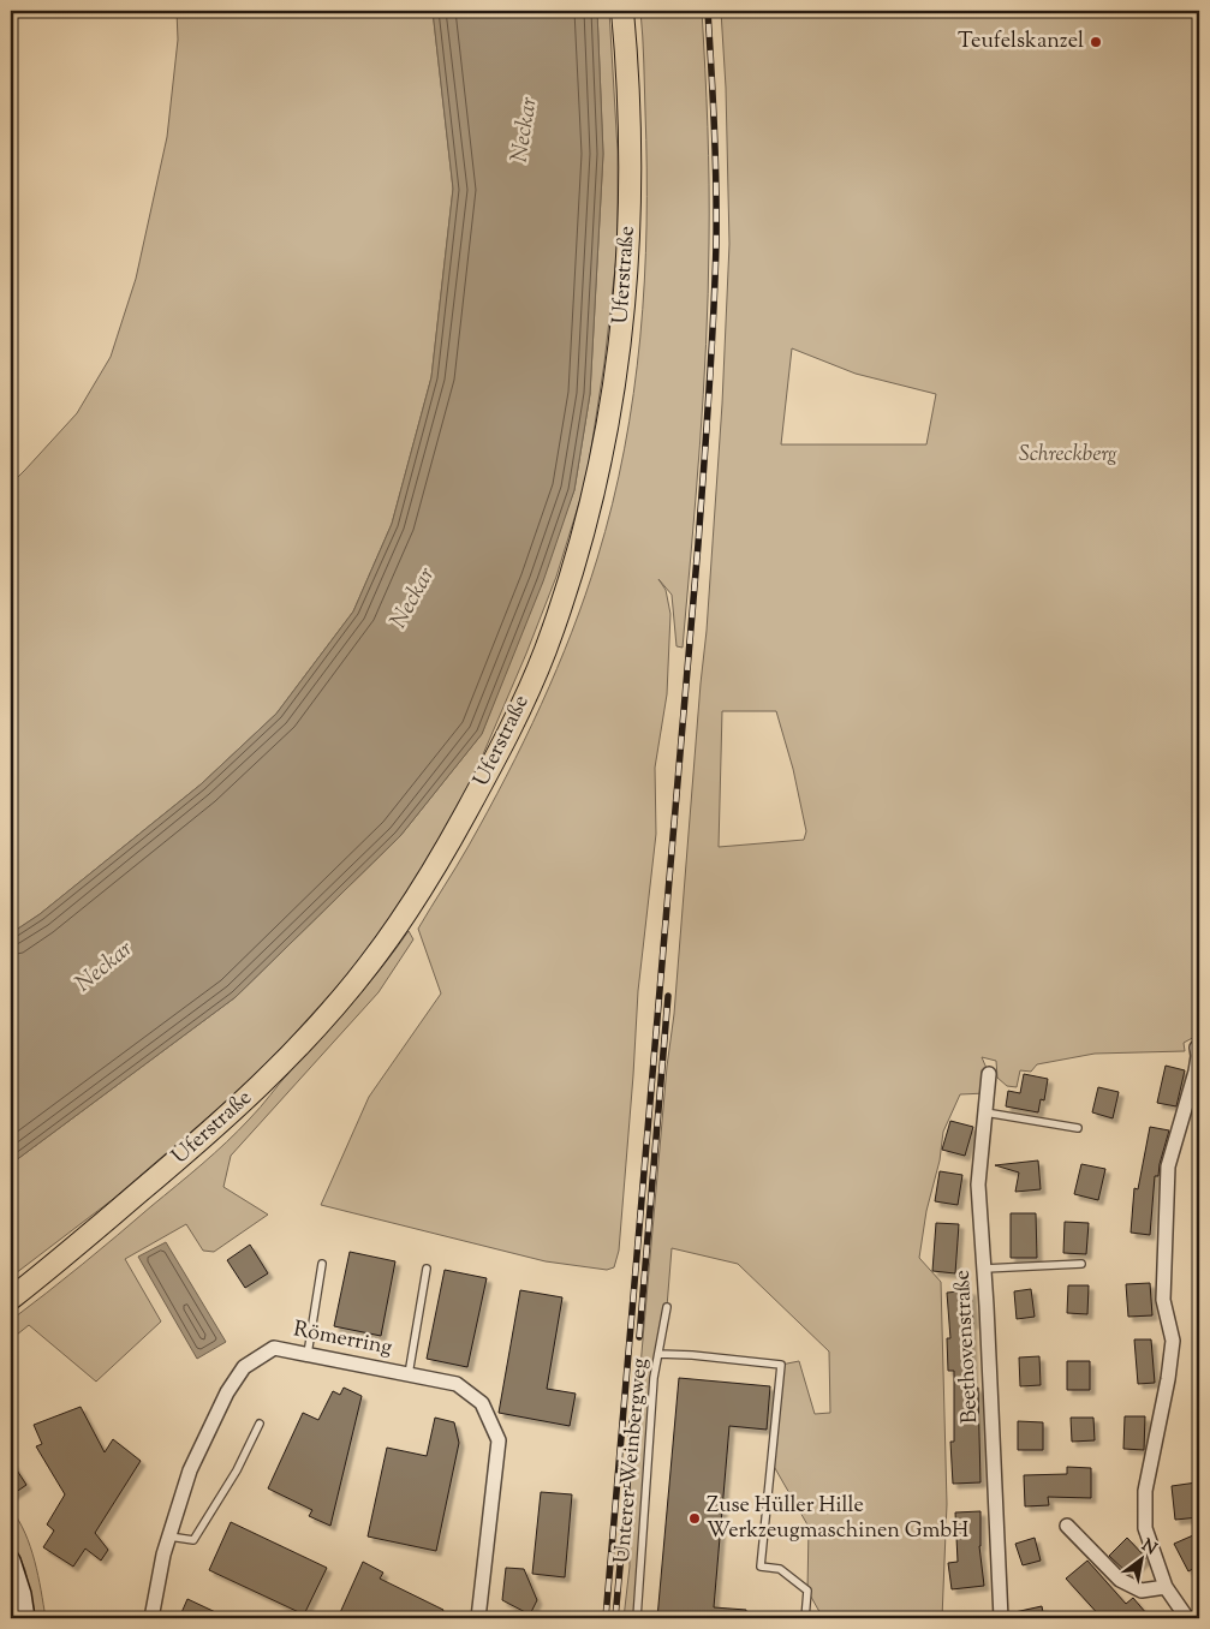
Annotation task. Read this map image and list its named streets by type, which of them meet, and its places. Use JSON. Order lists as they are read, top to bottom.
{
  "streets": {
    "main road": ["Uferstraße"],
    "street": ["Römerring", "Beethovenstraße"],
    "lane": ["Unterer Weinbergweg"]
  },
  "water": ["Neckar"],
  "parks": ["Schreckberg"],
  "places": ["Teufelskanzel", "Zuse Hüller Hille Werkzeugmaschinen GmbH"],
  "north": "top right"
}
